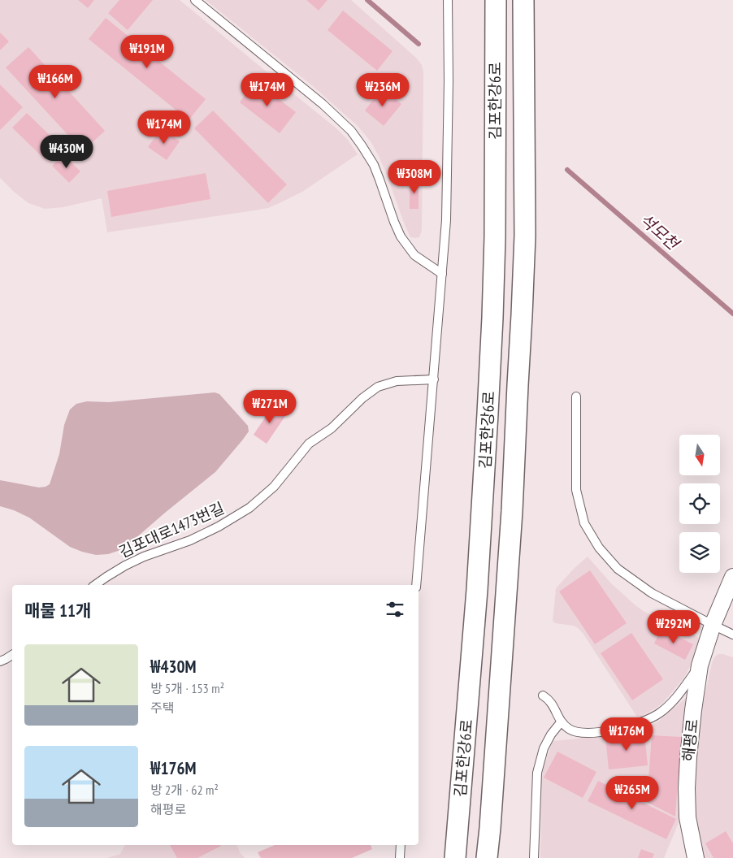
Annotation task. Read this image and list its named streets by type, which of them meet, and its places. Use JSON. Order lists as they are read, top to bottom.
{
  "streets": {
    "street": ["김포한강6로", "해평로"],
    "lane": ["김포대로1473번길"]
  },
  "water": ["석모천"],
  "north": "bottom",
  "page": {
    "price": [
      "₩191M",
      "₩166M",
      "₩174M",
      "₩236M",
      "₩174M",
      "₩430M",
      "₩308M",
      "₩271M",
      "₩292M",
      "₩176M",
      "₩265M"
    ],
    "heading": "매물 11개",
    "list": [
      {
        "name": "₩430M",
        "note": "방 5개 · 153 m² · 주택"
      },
      {
        "name": "₩176M",
        "note": "방 2개 · 62 m² · 해평로"
      }
    ]
  }
}
